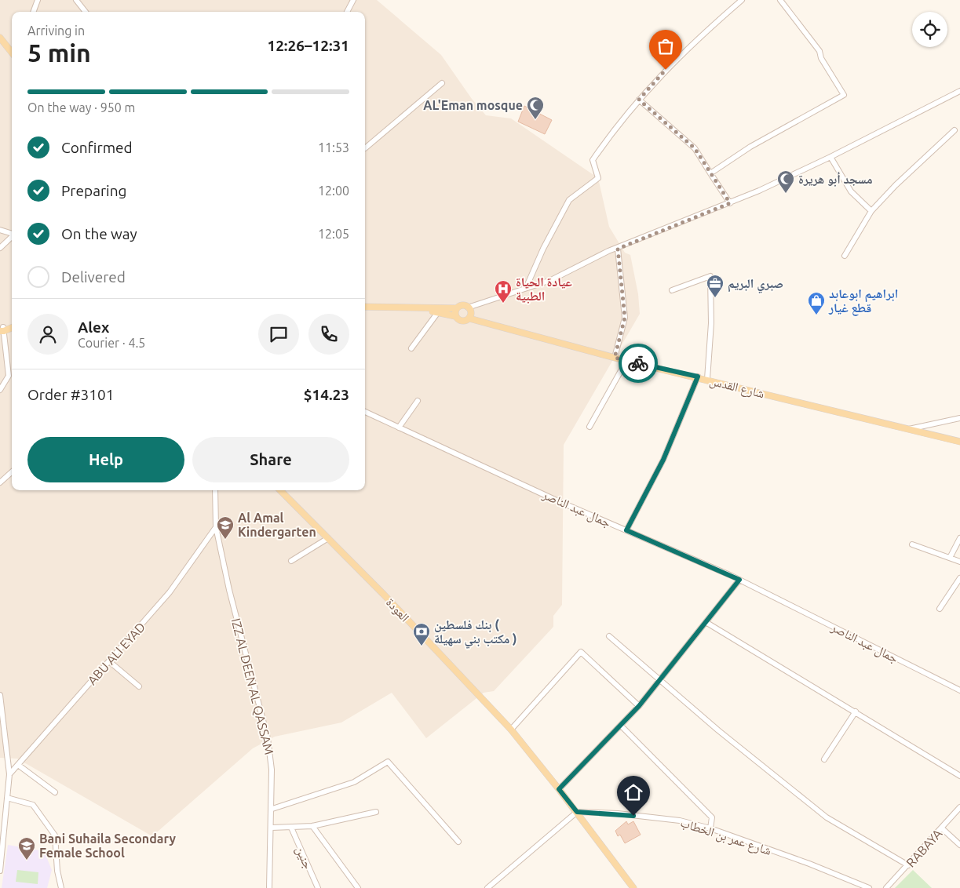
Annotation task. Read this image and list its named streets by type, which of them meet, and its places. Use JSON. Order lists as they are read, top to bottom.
{
  "streets": {
    "main road": ["شارع القدس", "العودة"],
    "street": [
      "جمال عبد الناصر",
      "ABU ALI EYAD",
      "IZZ AL DEEN AL QASSAM",
      "شارع عمر بن الخطاب",
      "RABAYA",
      "جنين"
    ]
  },
  "crossings": [
    ["العودة", "شارع عمر بن الخطاب"],
    ["ABU ALI EYAD", "IZZ AL DEEN AL QASSAM"]
  ],
  "places": {
    "mosque": ["AL'Eman mosque", "مسجد أبو هريرة"],
    "office": ["صبري البريم"],
    "hospital": ["عيادة الحياة الطبية"],
    "shop": ["ابراهيم ابوعابد قطع غيار"],
    "school or university": ["Al Amal Kindergarten", "Bani Suhaila Secondary Female School"],
    "bank": ["بنك فلسطين ( مكتب بني سهيلة )"]
  },
  "page": {
    "heading": ["5 min", "Arriving in", "12:26–12:31"],
    "panel": [
      "Alex",
      "Courier · 4.5",
      "Order #3101",
      "$14.23"
    ],
    "bar": "On the way · 950 m",
    "list": [
      ["Confirmed", "11:53"],
      ["Preparing", "12:00"],
      ["On the way", "12:05"],
      "Delivered"
    ],
    "buttons": ["Help", "Share"]
  }
}
